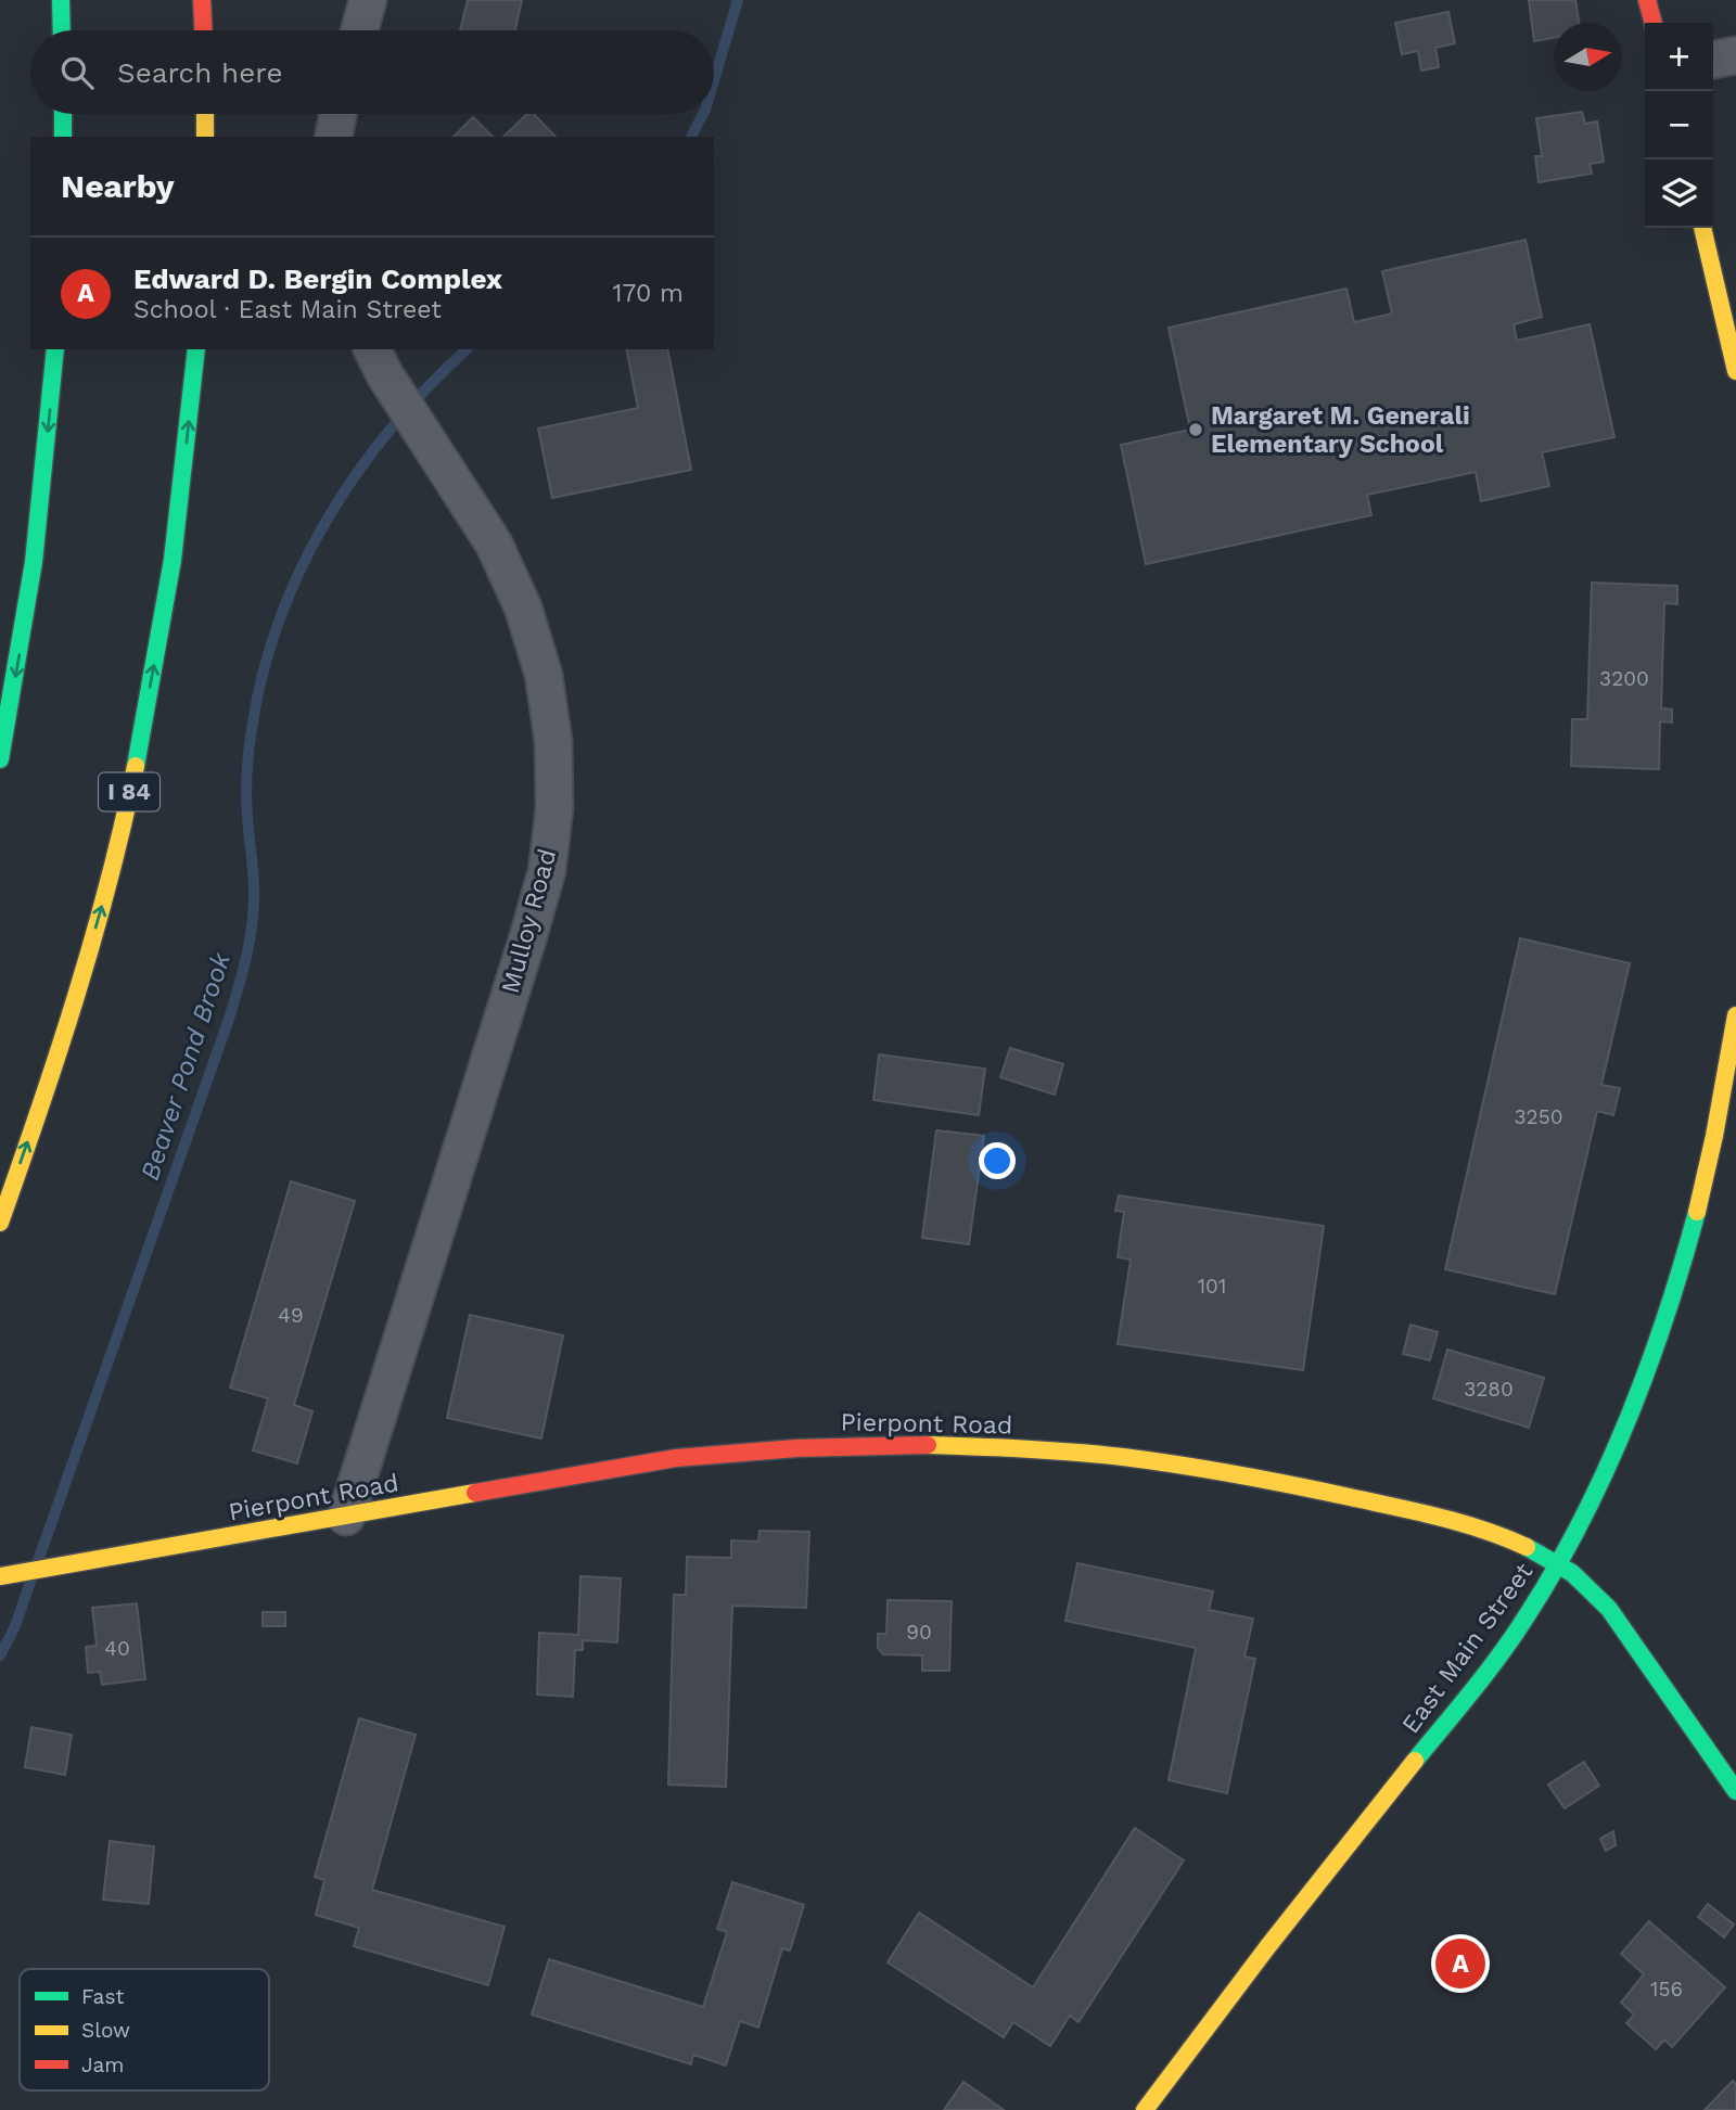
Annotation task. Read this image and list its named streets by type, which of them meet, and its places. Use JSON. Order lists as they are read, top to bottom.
{
  "streets": {
    "main road": ["I 84", "Pierpont Road", "East Main Street"],
    "street": ["Mulloy Road"]
  },
  "crossings": [
    ["Mulloy Road", "Pierpont Road"],
    ["Pierpont Road", "East Main Street"]
  ],
  "water": ["Beaver Pond Brook"],
  "places": ["Margaret M. Generali Elementary School"],
  "house_numbers": [
    "3200",
    "3250",
    "101",
    "49",
    "3280",
    "90",
    "40",
    "156"
  ],
  "legend": ["Fast", "Slow", "Jam"],
  "north": "right",
  "page": {
    "map_buttons": ["+", "−"],
    "search": "Search here",
    "heading": "Nearby",
    "list": [
      {
        "mark": "A",
        "name": "Edward D. Bergin Complex",
        "note": "School · East Main Street",
        "value": "170 m"
      }
    ],
    "pins": "A"
  }
}
